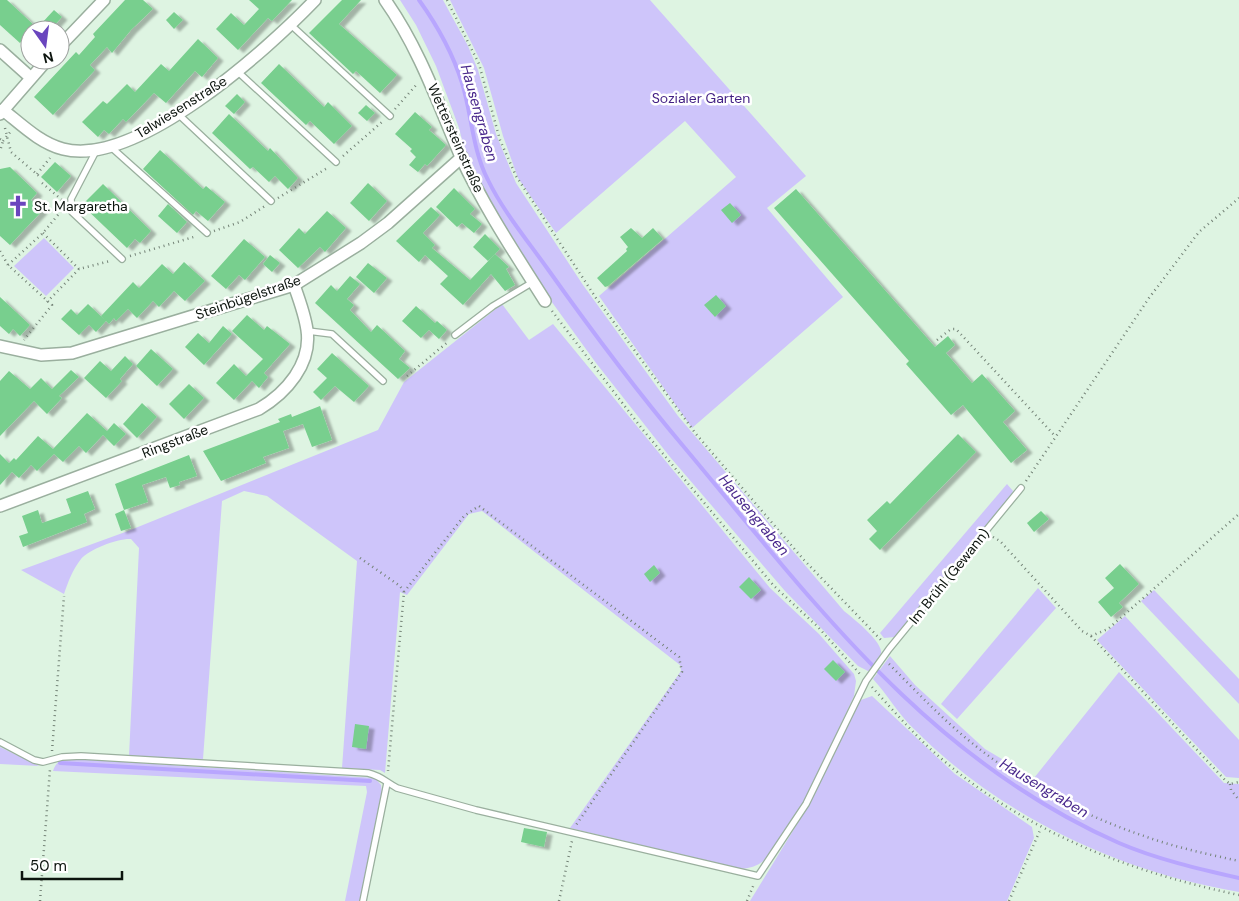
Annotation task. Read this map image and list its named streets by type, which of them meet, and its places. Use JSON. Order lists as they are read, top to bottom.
{
  "streets": {
    "street": [
      "Talwiesenstraße",
      "Wettersteinstraße",
      "Steinbügelstraße",
      "Ringstraße"
    ],
    "lane": ["Im Brühl (Gewann)"]
  },
  "crossings": [
    ["Wettersteinstraße", "Steinbügelstraße"],
    ["Steinbügelstraße", "Ringstraße"]
  ],
  "water": ["Hausengraben"],
  "parks": ["Sozialer Garten"],
  "places": {
    "church": ["St. Margaretha"]
  },
  "scale_bar": "50 m",
  "north": "bottom"
}
